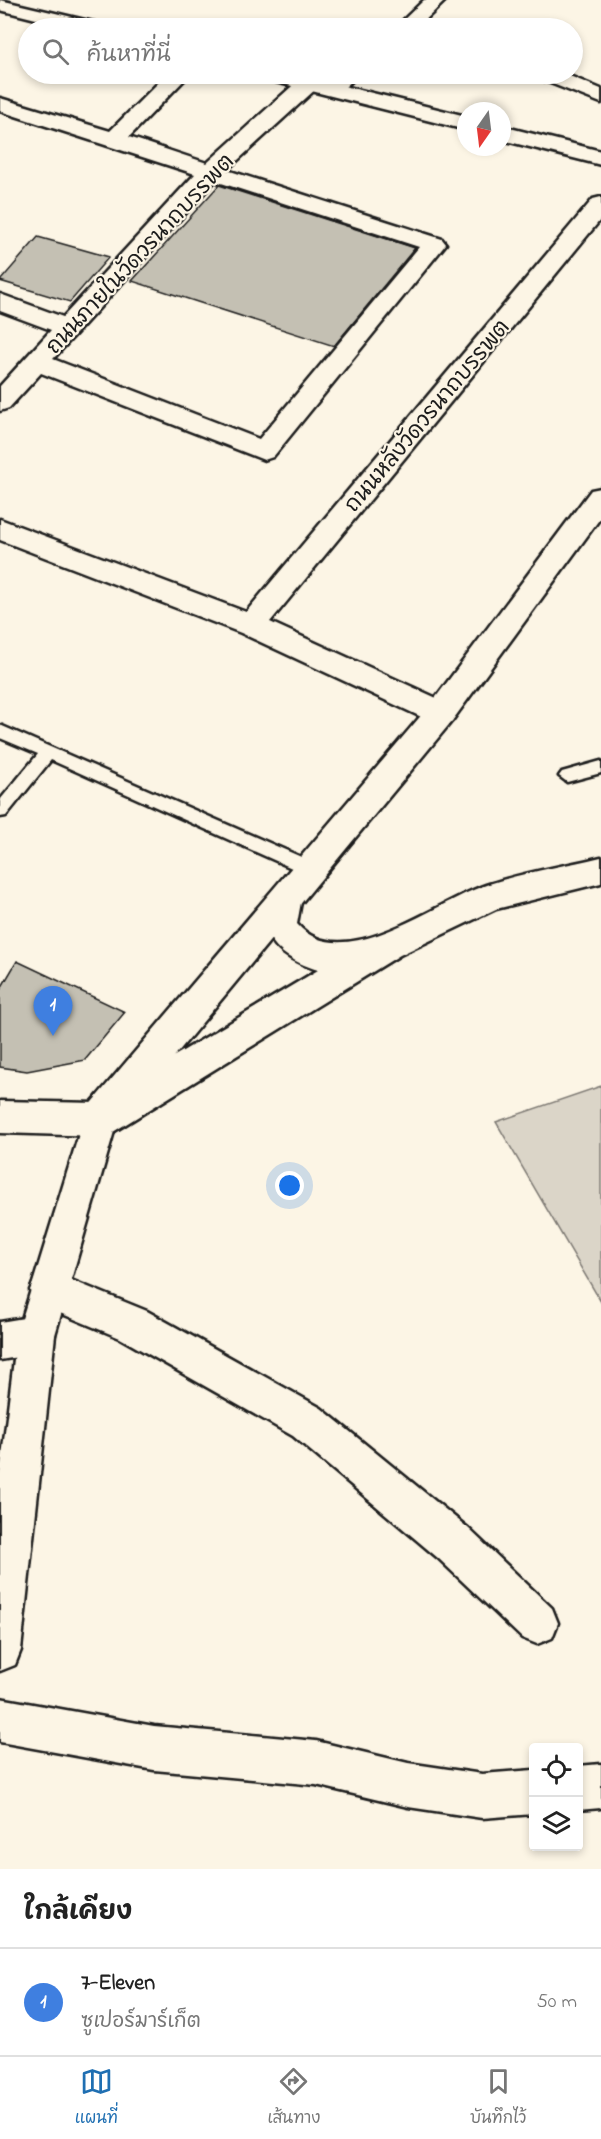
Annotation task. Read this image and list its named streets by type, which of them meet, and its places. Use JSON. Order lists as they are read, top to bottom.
{
  "streets": {
    "street": ["ถนนภายในวัดวรนาถบรรพต", "ถนนหลังวัดวรนาถบรรพต"]
  },
  "north": "bottom",
  "page": {
    "search": "ค้นหาที่นี่",
    "pins": "1",
    "heading": "ใกล้เคียง",
    "list": [
      {
        "mark": "1",
        "name": "7-Eleven",
        "note": "ซูเปอร์มาร์เก็ต",
        "value": "50 m"
      }
    ],
    "nav": ["แผนที่", "เส้นทาง", "บันทึกไว้"]
  }
}
